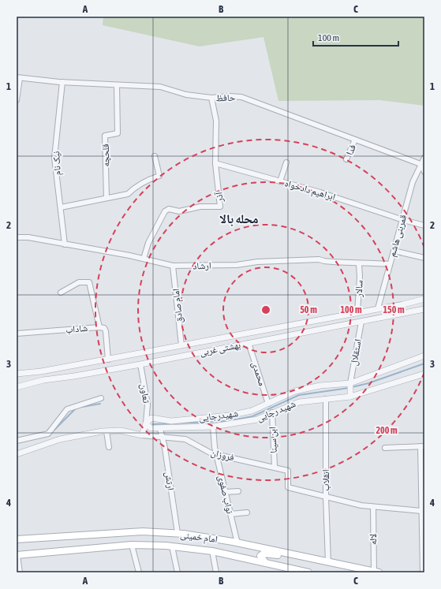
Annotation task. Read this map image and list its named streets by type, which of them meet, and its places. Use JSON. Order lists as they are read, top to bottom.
{
  "streets": {
    "main road": ["امام خمینی"],
    "street": [
      "حافظ",
      "فدا",
      "قلحچه",
      "نیک نام",
      "ابراهیم دادخواه",
      "آذر",
      "قمربنی هاشم",
      "ارشاد",
      "سالار",
      "امام صادق",
      "شاداب",
      "بهشتی غربی",
      "استقلال",
      "محمدی",
      "تعاون",
      "شهید رجایی",
      "شهیدرجایی",
      "ابن سینا",
      "فروزان",
      "انقلاب",
      "ارتش",
      "نواب صفوی",
      "لاله"
    ]
  },
  "crossings": [
    ["حافظ", "فدا"],
    ["حافظ", "قلحچه"],
    ["حافظ", "نیک نام"],
    ["حافظ", "آذر"],
    ["حافظ", "قمربنی هاشم"],
    ["نیک نام", "ارشاد"],
    ["ابراهیم دادخواه", "آذر"],
    ["ابراهیم دادخواه", "قمربنی هاشم"],
    ["آذر", "ارشاد"],
    ["قمربنی هاشم", "ارشاد"],
    ["قمربنی هاشم", "بهشتی غربی"],
    ["ارشاد", "سالار"],
    ["ارشاد", "امام صادق"],
    ["سالار", "بهشتی غربی"],
    ["امام صادق", "بهشتی غربی"],
    ["شاداب", "بهشتی غربی"],
    ["بهشتی غربی", "استقلال"],
    ["بهشتی غربی", "محمدی"],
    ["بهشتی غربی", "تعاون"],
    ["استقلال", "شهیدرجایی"],
    ["محمدی", "شهیدرجایی"],
    ["تعاون", "شهید رجایی"],
    ["تعاون", "شهیدرجایی"],
    ["شهید رجایی", "شهیدرجایی"],
    ["شهید رجایی", "ابن سینا"],
    ["شهید رجایی", "انقلاب"],
    ["شهید رجایی", "ارتش"],
    ["شهید رجایی", "نواب صفوی"],
    ["ابن سینا", "فروزان"],
    ["فروزان", "انقلاب"],
    ["فروزان", "ارتش"],
    ["فروزان", "نواب صفوی"],
    ["انقلاب", "امام خمینی"],
    ["ارتش", "امام خمینی"],
    ["نواب صفوی", "امام خمینی"],
    ["امام خمینی", "لاله"]
  ],
  "districts": ["محله بالا"],
  "scale_bar": "100 m",
  "grid": {
    "columns": ["A", "B", "C"],
    "rows": [
      "1",
      "2",
      "3",
      "4"
    ]
  },
  "rings": [
    "50 m",
    "100 m",
    "150 m",
    "200 m"
  ]
}
